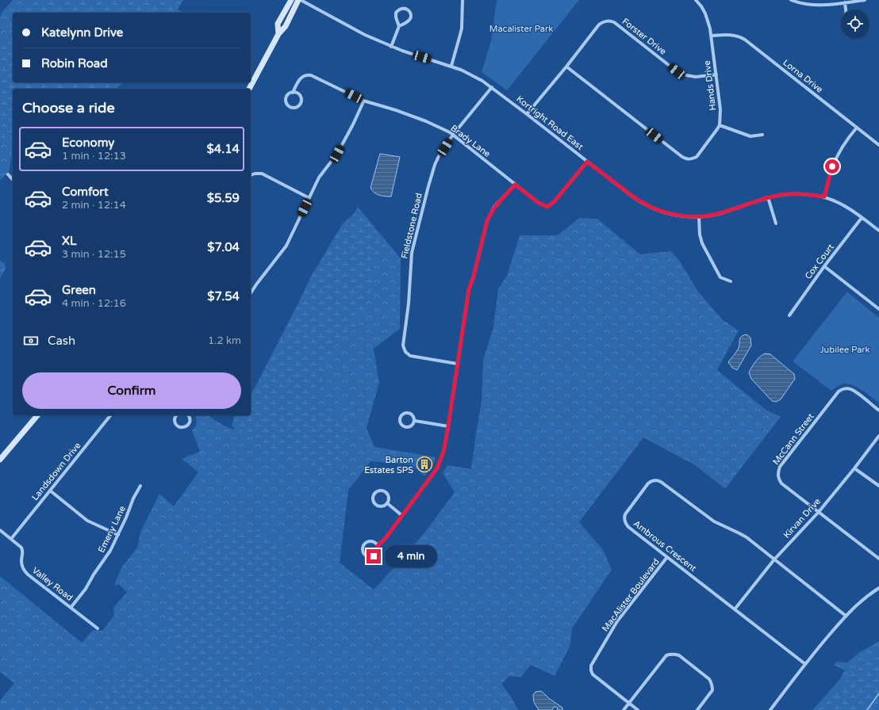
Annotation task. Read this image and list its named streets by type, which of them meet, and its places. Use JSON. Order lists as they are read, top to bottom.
{
  "streets": {
    "street": [
      "Forster Drive",
      "Lorna Drive",
      "Hands Drive",
      "Kortright Road East",
      "Brady Lane",
      "Fieldstone Road",
      "Cox Court",
      "McCann Street",
      "Landsdown Drive",
      "Kirvan Drive",
      "Emeny Lane",
      "Ambrous Crescent",
      "Valley Road",
      "MacAlister Boulevard"
    ]
  },
  "crossings": [
    ["Forster Drive", "Hands Drive"],
    ["Forster Drive", "Kortright Road East"],
    ["Lorna Drive", "Hands Drive"],
    ["Kortright Road East", "Brady Lane"],
    ["Kortright Road East", "Fieldstone Road"],
    ["Kortright Road East", "Cox Court"],
    ["Brady Lane", "Fieldstone Road"],
    ["McCann Street", "Kirvan Drive"],
    ["Landsdown Drive", "Valley Road"],
    ["Kirvan Drive", "Ambrous Crescent"],
    ["Emeny Lane", "Valley Road"],
    ["Ambrous Crescent", "MacAlister Boulevard"]
  ],
  "parks": ["Macalister Park", "Jubilee Park"],
  "places": {
    "building": ["Barton Estates SPS"]
  },
  "page": {
    "banner": ["Katelynn Drive", "Robin Road"],
    "heading": "Choose a ride",
    "list": [
      {
        "name": "Economy",
        "note": "1 min · 12:13",
        "value": "$4.14"
      },
      {
        "name": "Comfort",
        "note": "2 min · 12:14",
        "value": "$5.59"
      },
      {
        "name": "XL",
        "note": "3 min · 12:15",
        "value": "$7.04"
      },
      {
        "name": "Green",
        "note": "4 min · 12:16",
        "value": "$7.54"
      }
    ],
    "pay": ["Cash", "1.2 km"],
    "buttons": "Confirm",
    "bubble": "4 min"
  }
}
